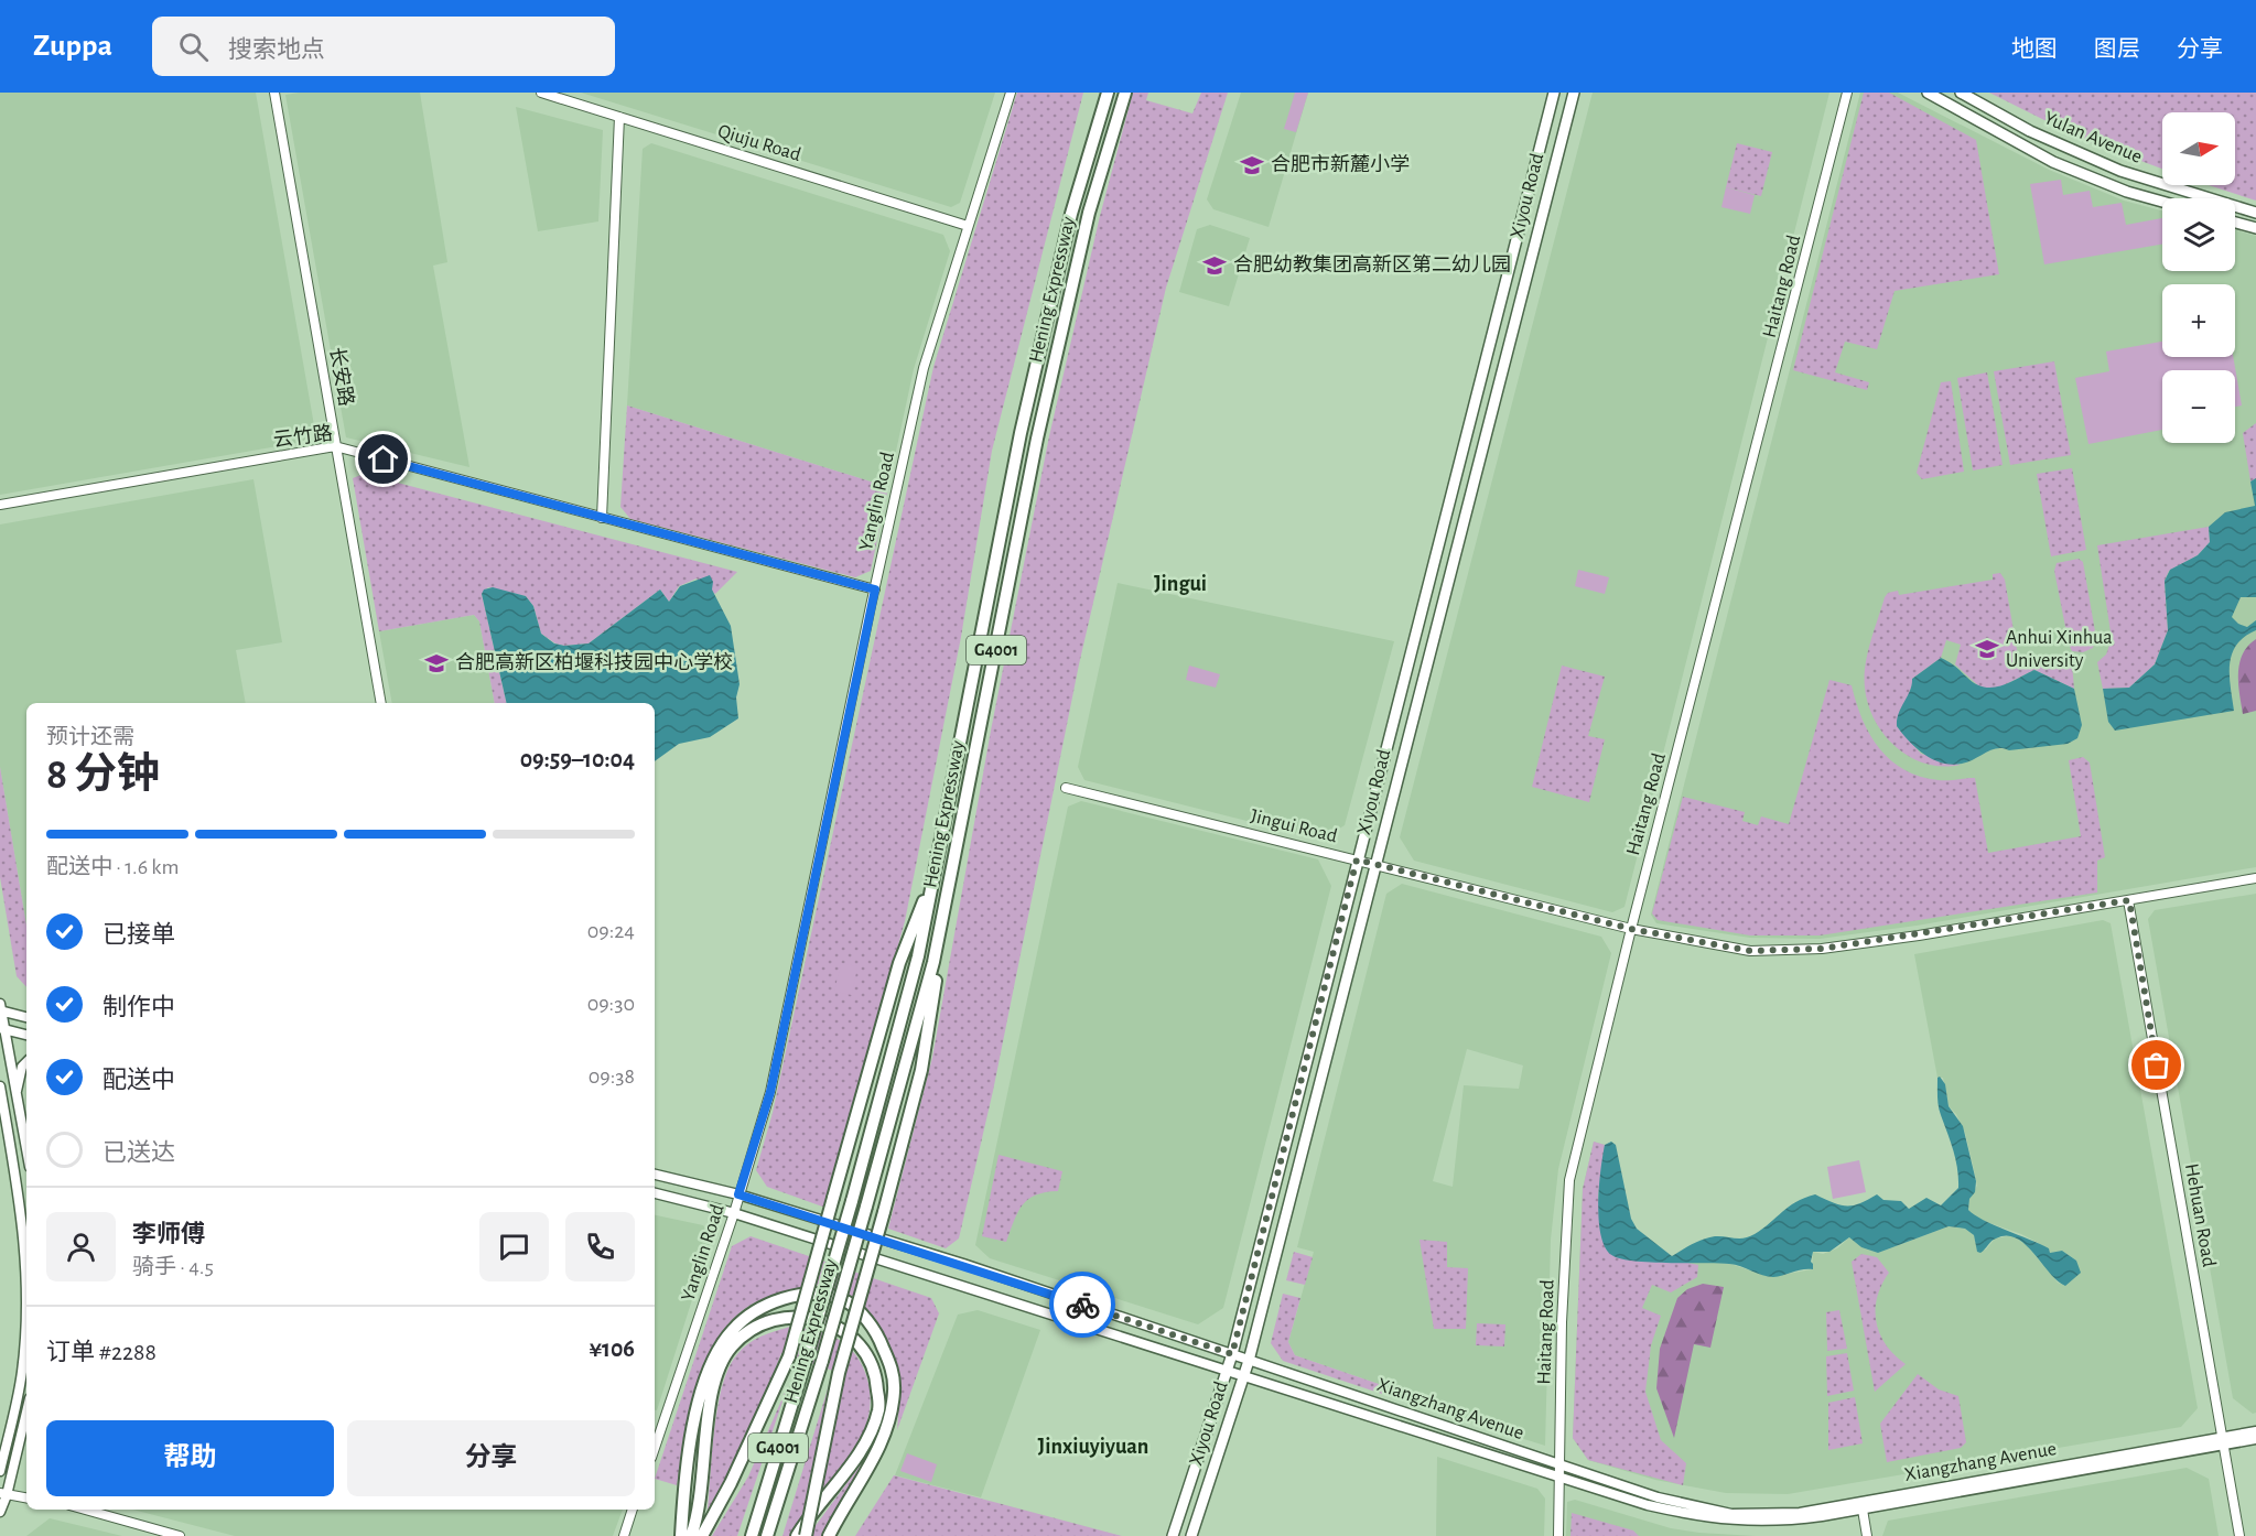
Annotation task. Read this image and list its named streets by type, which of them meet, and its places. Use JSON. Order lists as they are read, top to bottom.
{
  "streets": {
    "highway": ["Hening Expressway", "G4001"],
    "main road": ["Yulan Avenue", "Xiyou Road", "Xiangzhang Avenue"],
    "street": [
      "Qiuju Road",
      "Haitang Road",
      "长安路",
      "云竹路",
      "Yanglin Road",
      "Jingui Road",
      "Hehuan Road"
    ]
  },
  "crossings": [
    ["Qiuju Road", "Yanglin Road"],
    ["Xiyou Road", "Jingui Road"],
    ["Xiyou Road", "Xiangzhang Avenue"],
    ["Haitang Road", "Jingui Road"],
    ["Haitang Road", "Xiangzhang Avenue"],
    ["长安路", "云竹路"],
    ["云竹路", "Yanglin Road"],
    ["Yanglin Road", "Xiangzhang Avenue"],
    ["Jingui Road", "Hehuan Road"],
    ["Hehuan Road", "Xiangzhang Avenue"]
  ],
  "districts": ["Jingui", "Jinxiuyiyuan"],
  "places": {
    "school or university": [
      "合肥市新麓小学",
      "合肥幼教集团高新区第二幼儿园",
      "Anhui Xinhua University",
      "合肥高新区柏堰科技园中心学校"
    ]
  },
  "north": "right",
  "page": {
    "header": "Zuppa",
    "search": "搜索地点",
    "nav": ["地图", "图层", "分享"],
    "map_buttons": ["+", "−"],
    "heading": ["8 分钟", "预计还需", "09:59–10:04"],
    "panel": [
      "李师傅",
      "骑手 · 4.5",
      "订单 #2288",
      "¥106"
    ],
    "bar": "配送中 · 1.6 km",
    "list": [
      ["已接单", "09:24"],
      ["制作中", "09:30"],
      ["配送中", "09:38"],
      "已送达"
    ],
    "buttons": ["帮助", "分享"]
  }
}
